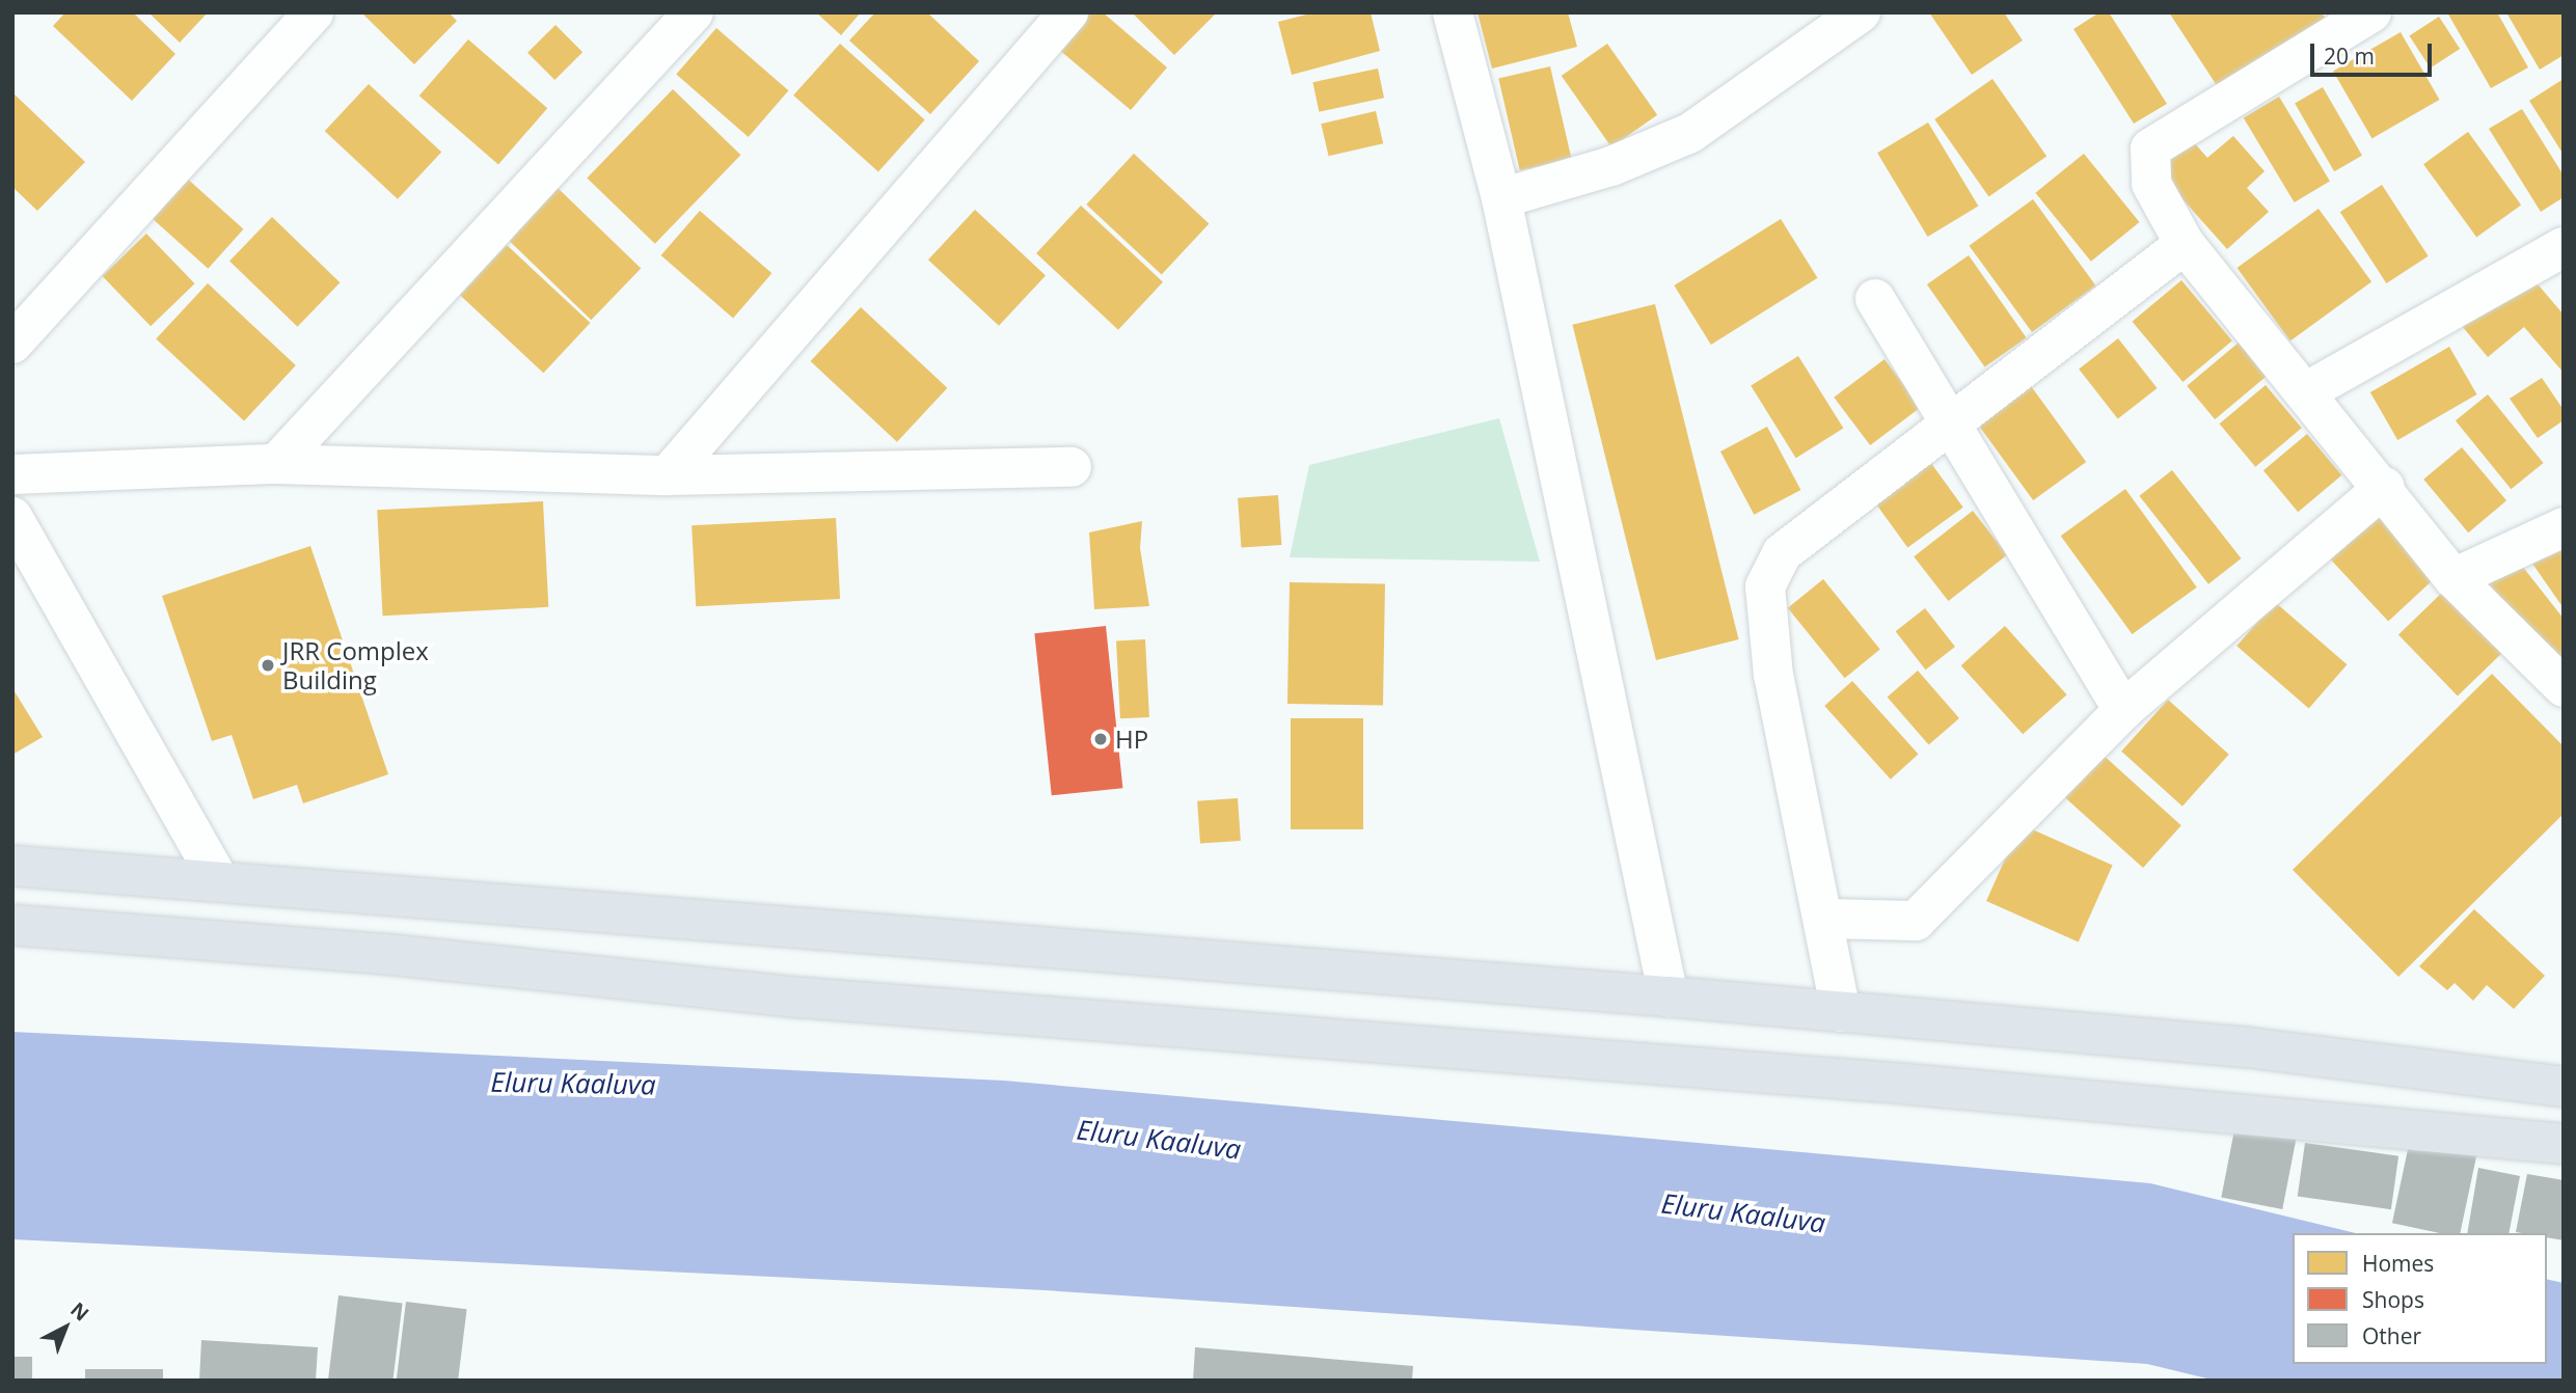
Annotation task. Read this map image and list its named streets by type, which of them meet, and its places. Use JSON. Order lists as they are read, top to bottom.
{
  "water": ["Eluru Kaaluva"],
  "places": ["JRR Complex Building", "HP"],
  "legend": ["Homes", "Shops", "Other"],
  "scale_bar": "20 m",
  "north": "top right"
}
